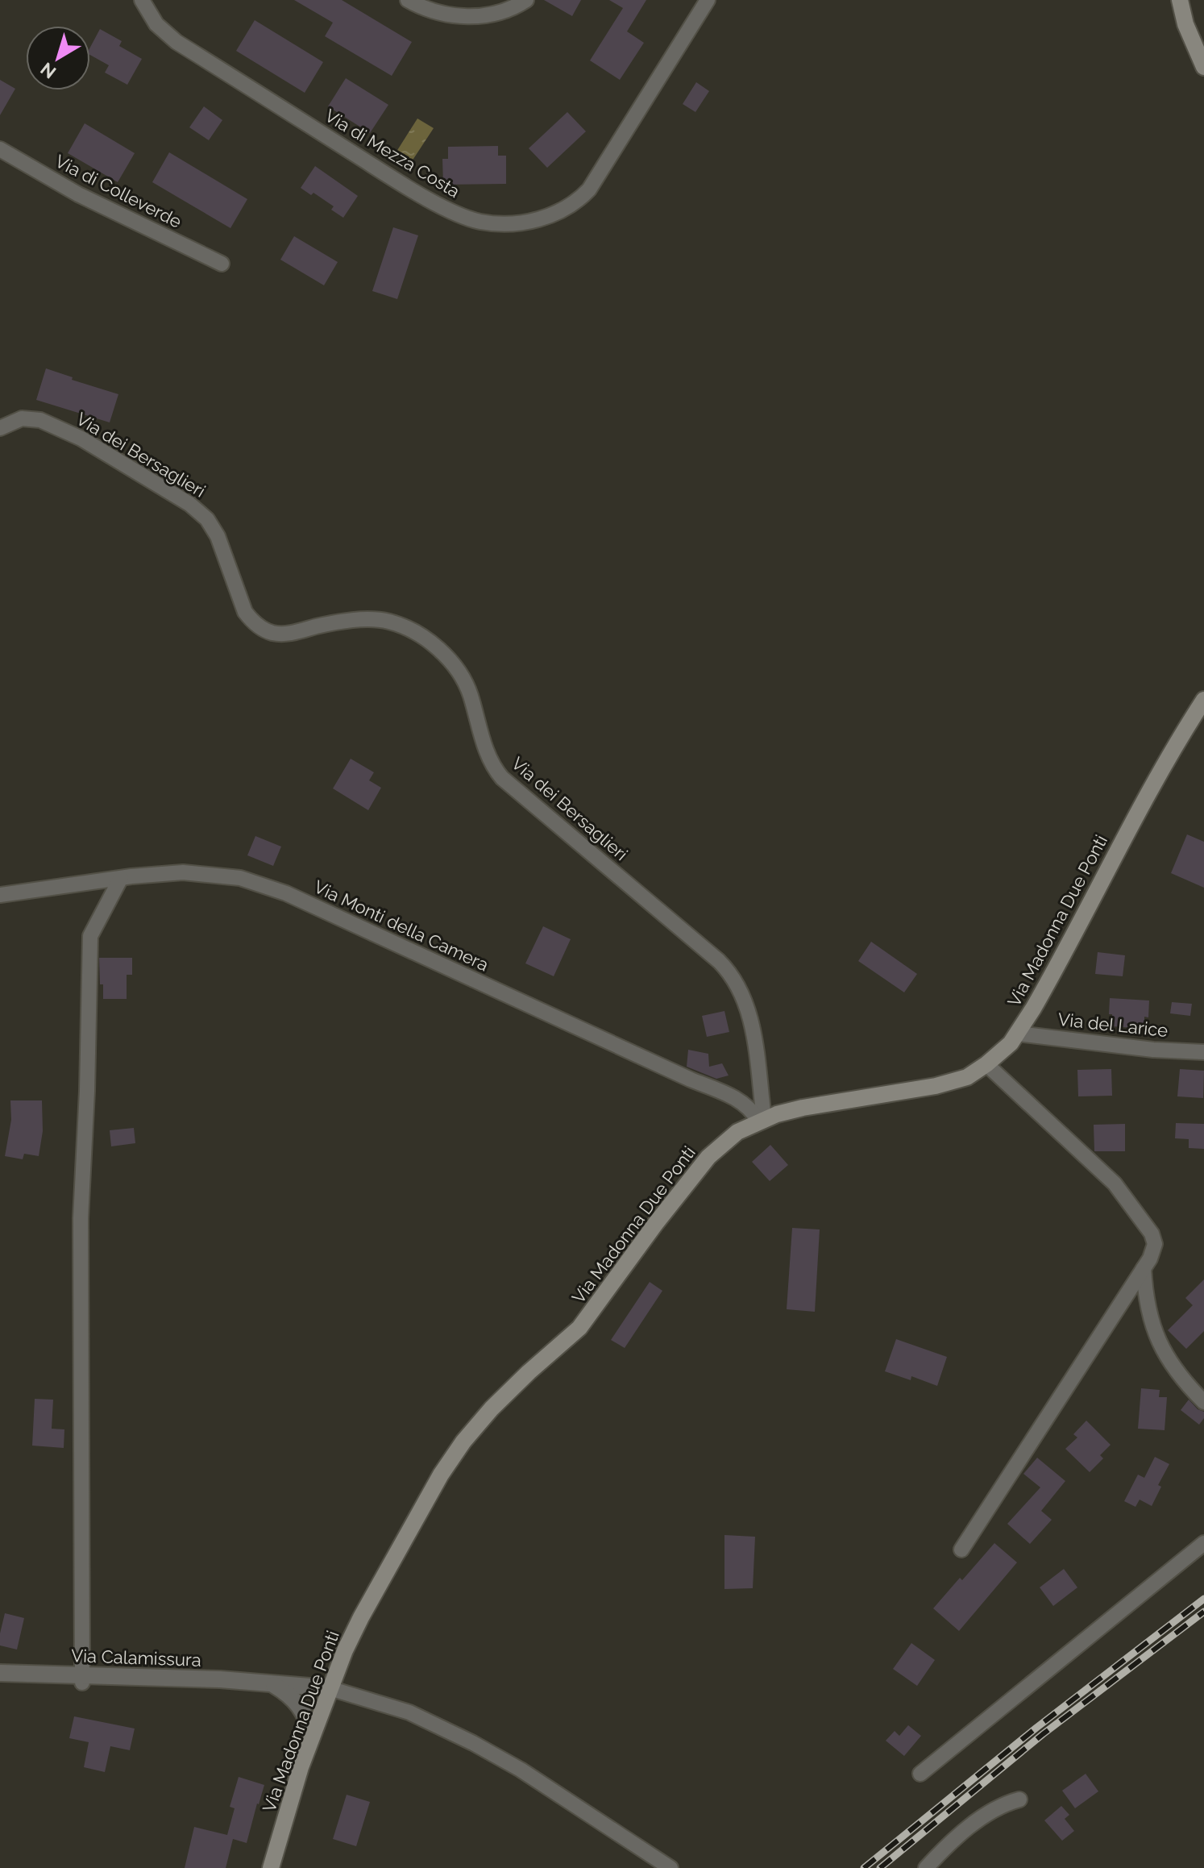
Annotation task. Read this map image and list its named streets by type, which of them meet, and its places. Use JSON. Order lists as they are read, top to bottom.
{
  "streets": {
    "main road": ["Via Madonna Due Ponti"],
    "street": [
      "Via di Mezza Costa",
      "Via di Colleverde",
      "Via dei Bersaglieri",
      "Via Monti della Camera",
      "Via del Larice",
      "Via Calamissura"
    ]
  },
  "crossings": [
    ["Via dei Bersaglieri", "Via Madonna Due Ponti"],
    ["Via dei Bersaglieri", "Via Monti della Camera"],
    ["Via Madonna Due Ponti", "Via Monti della Camera"],
    ["Via Madonna Due Ponti", "Via del Larice"],
    ["Via Madonna Due Ponti", "Via Calamissura"]
  ],
  "north": "bottom left"
}
